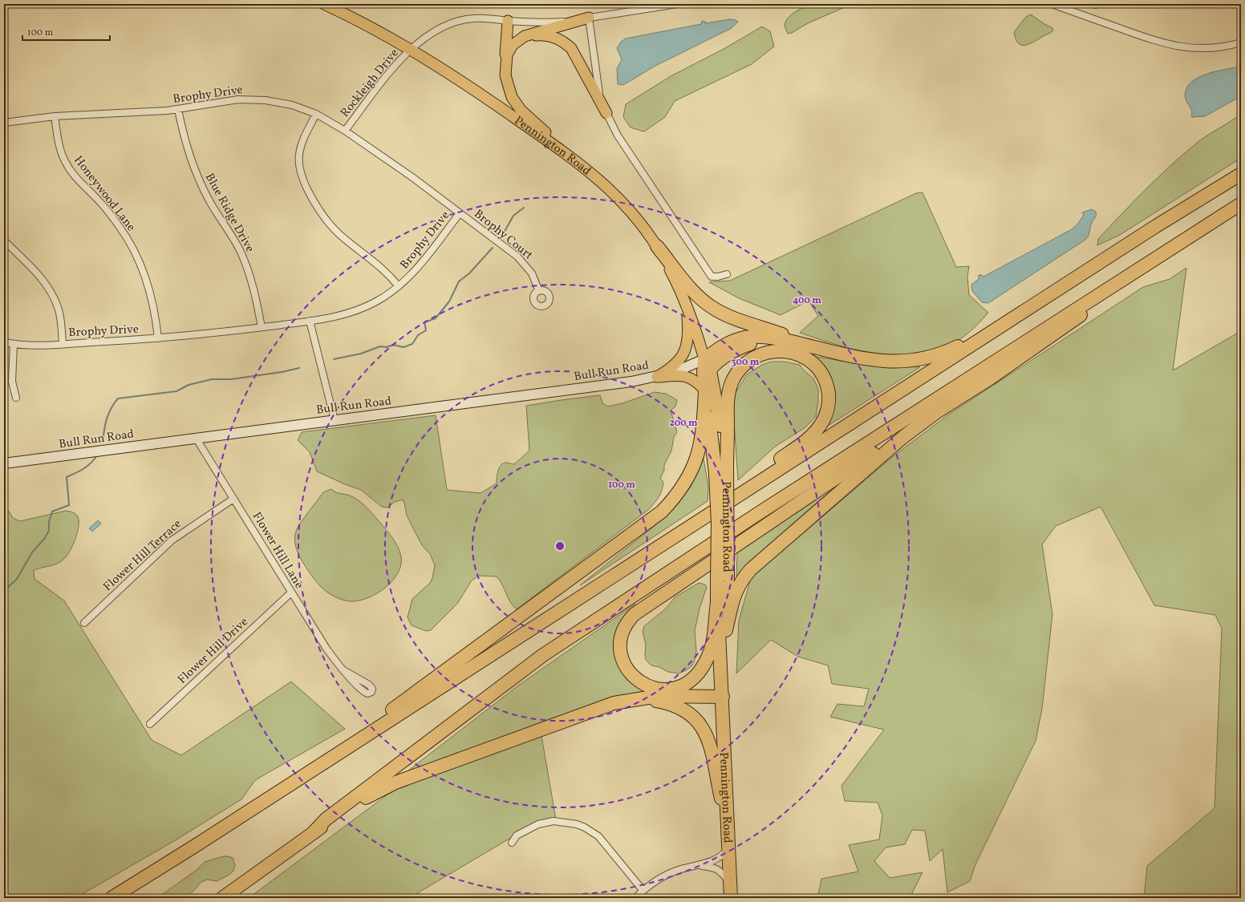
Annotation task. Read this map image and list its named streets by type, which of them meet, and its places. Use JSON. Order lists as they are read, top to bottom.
{
  "streets": {
    "highway": ["Pennington Road"],
    "street": [
      "Rockleigh Drive",
      "Brophy Drive",
      "Honeywood Lane",
      "Blue Ridge Drive",
      "Brophy Court",
      "Bull Run Road",
      "Flower Hill Lane",
      "Flower Hill Terrace",
      "Flower Hill Drive"
    ]
  },
  "crossings": [
    ["Rockleigh Drive", "Brophy Drive"],
    ["Rockleigh Drive", "Pennington Road"],
    ["Brophy Drive", "Honeywood Lane"],
    ["Brophy Drive", "Blue Ridge Drive"],
    ["Brophy Drive", "Brophy Court"],
    ["Pennington Road", "Bull Run Road"],
    ["Bull Run Road", "Flower Hill Lane"],
    ["Flower Hill Lane", "Flower Hill Terrace"],
    ["Flower Hill Lane", "Flower Hill Drive"]
  ],
  "scale_bar": "100 m",
  "rings": [
    "400 m",
    "300 m",
    "200 m",
    "100 m"
  ]
}
